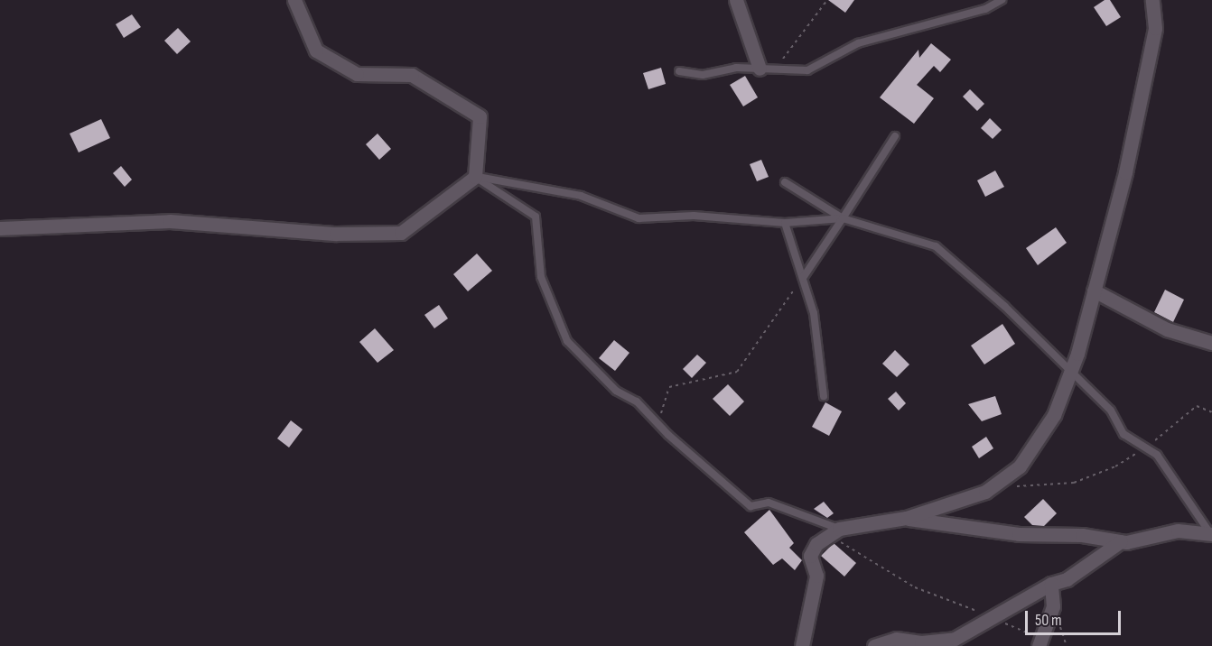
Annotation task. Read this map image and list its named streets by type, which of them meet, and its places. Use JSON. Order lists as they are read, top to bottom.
{
  "scale_bar": "50 m"
}
